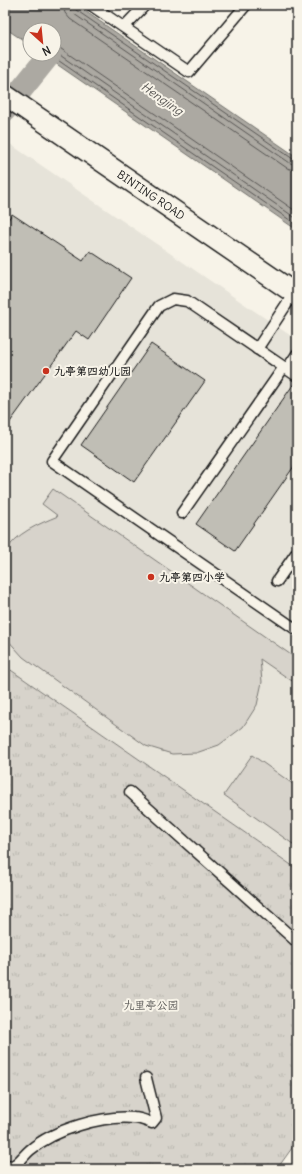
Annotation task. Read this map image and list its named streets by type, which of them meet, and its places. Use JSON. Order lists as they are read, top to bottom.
{
  "streets": {
    "street": ["BINTING ROAD"]
  },
  "water": ["Hengjing"],
  "parks": ["九里亭公园"],
  "places": ["九亭第四幼儿园", "九亭第四小学"],
  "north": "bottom right"
}
